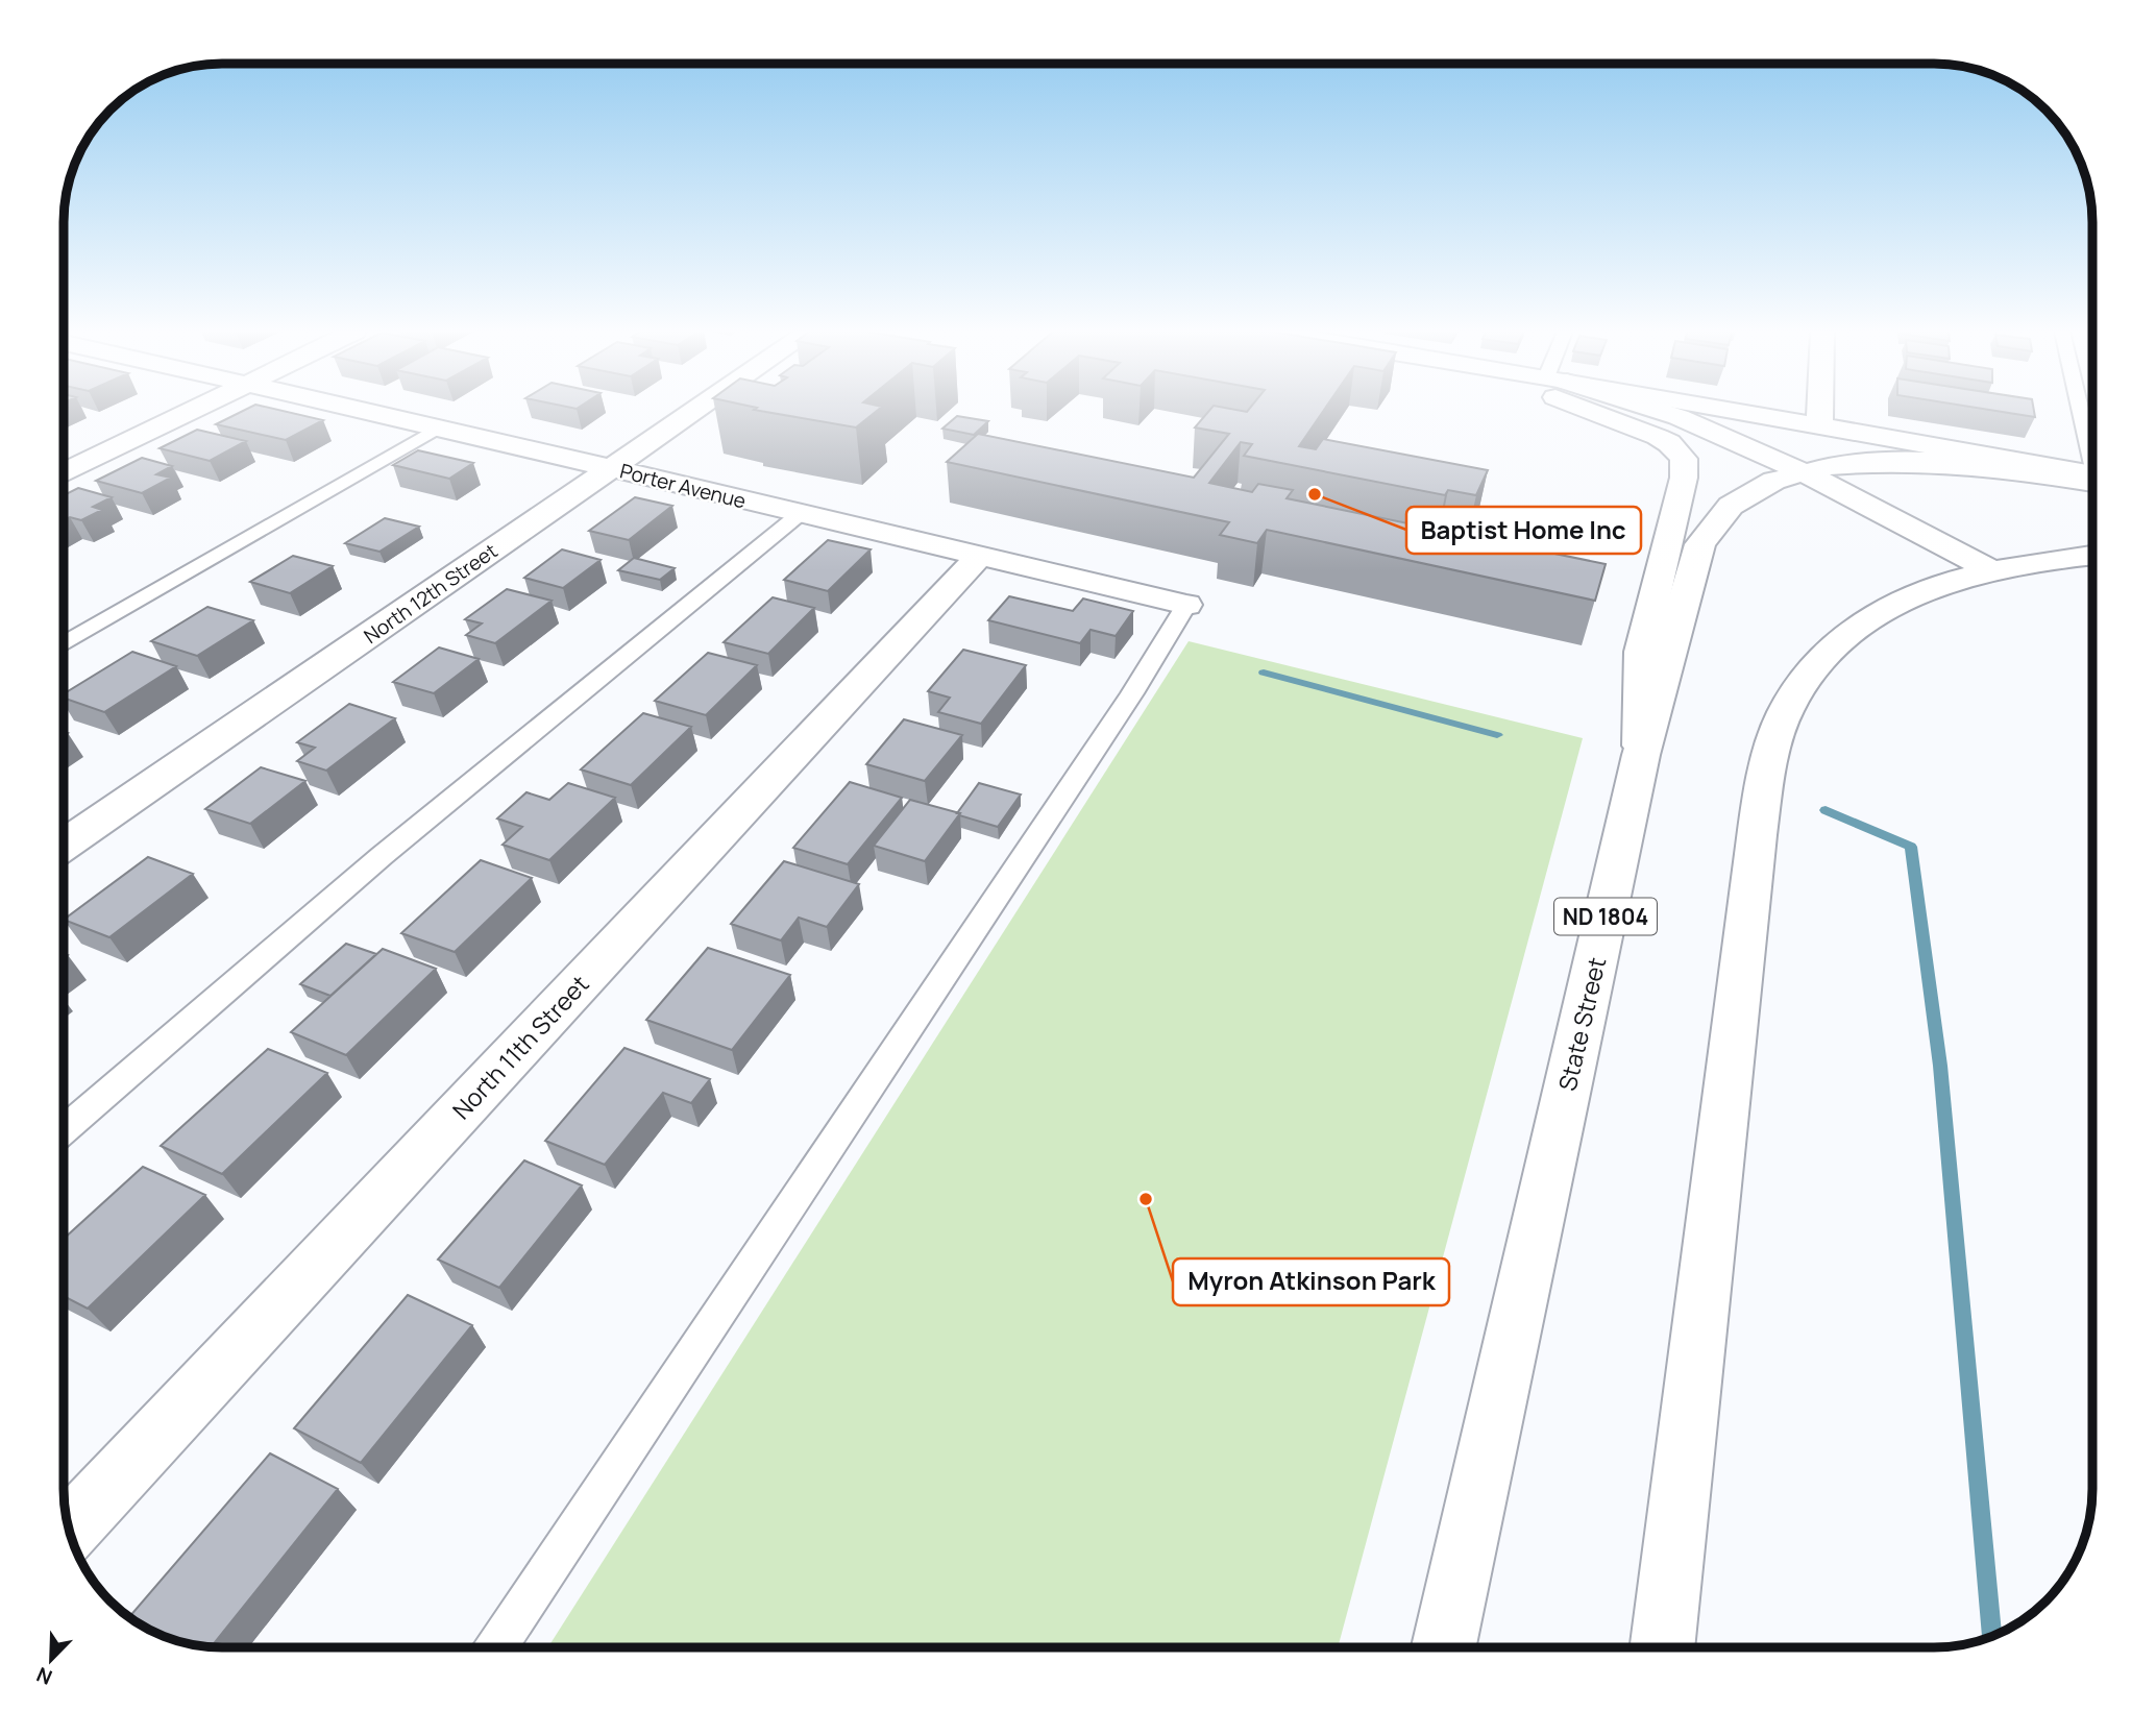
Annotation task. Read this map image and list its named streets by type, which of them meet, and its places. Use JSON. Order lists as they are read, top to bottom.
{
  "streets": {
    "street": [
      "Porter Avenue",
      "North 12th Street",
      "ND 1804",
      "State Street",
      "North 11th Street"
    ]
  },
  "crossings": [
    ["Porter Avenue", "North 12th Street"],
    ["Porter Avenue", "North 11th Street"]
  ],
  "places": ["Baptist Home Inc", "Myron Atkinson Park"],
  "north": "bottom left"
}
